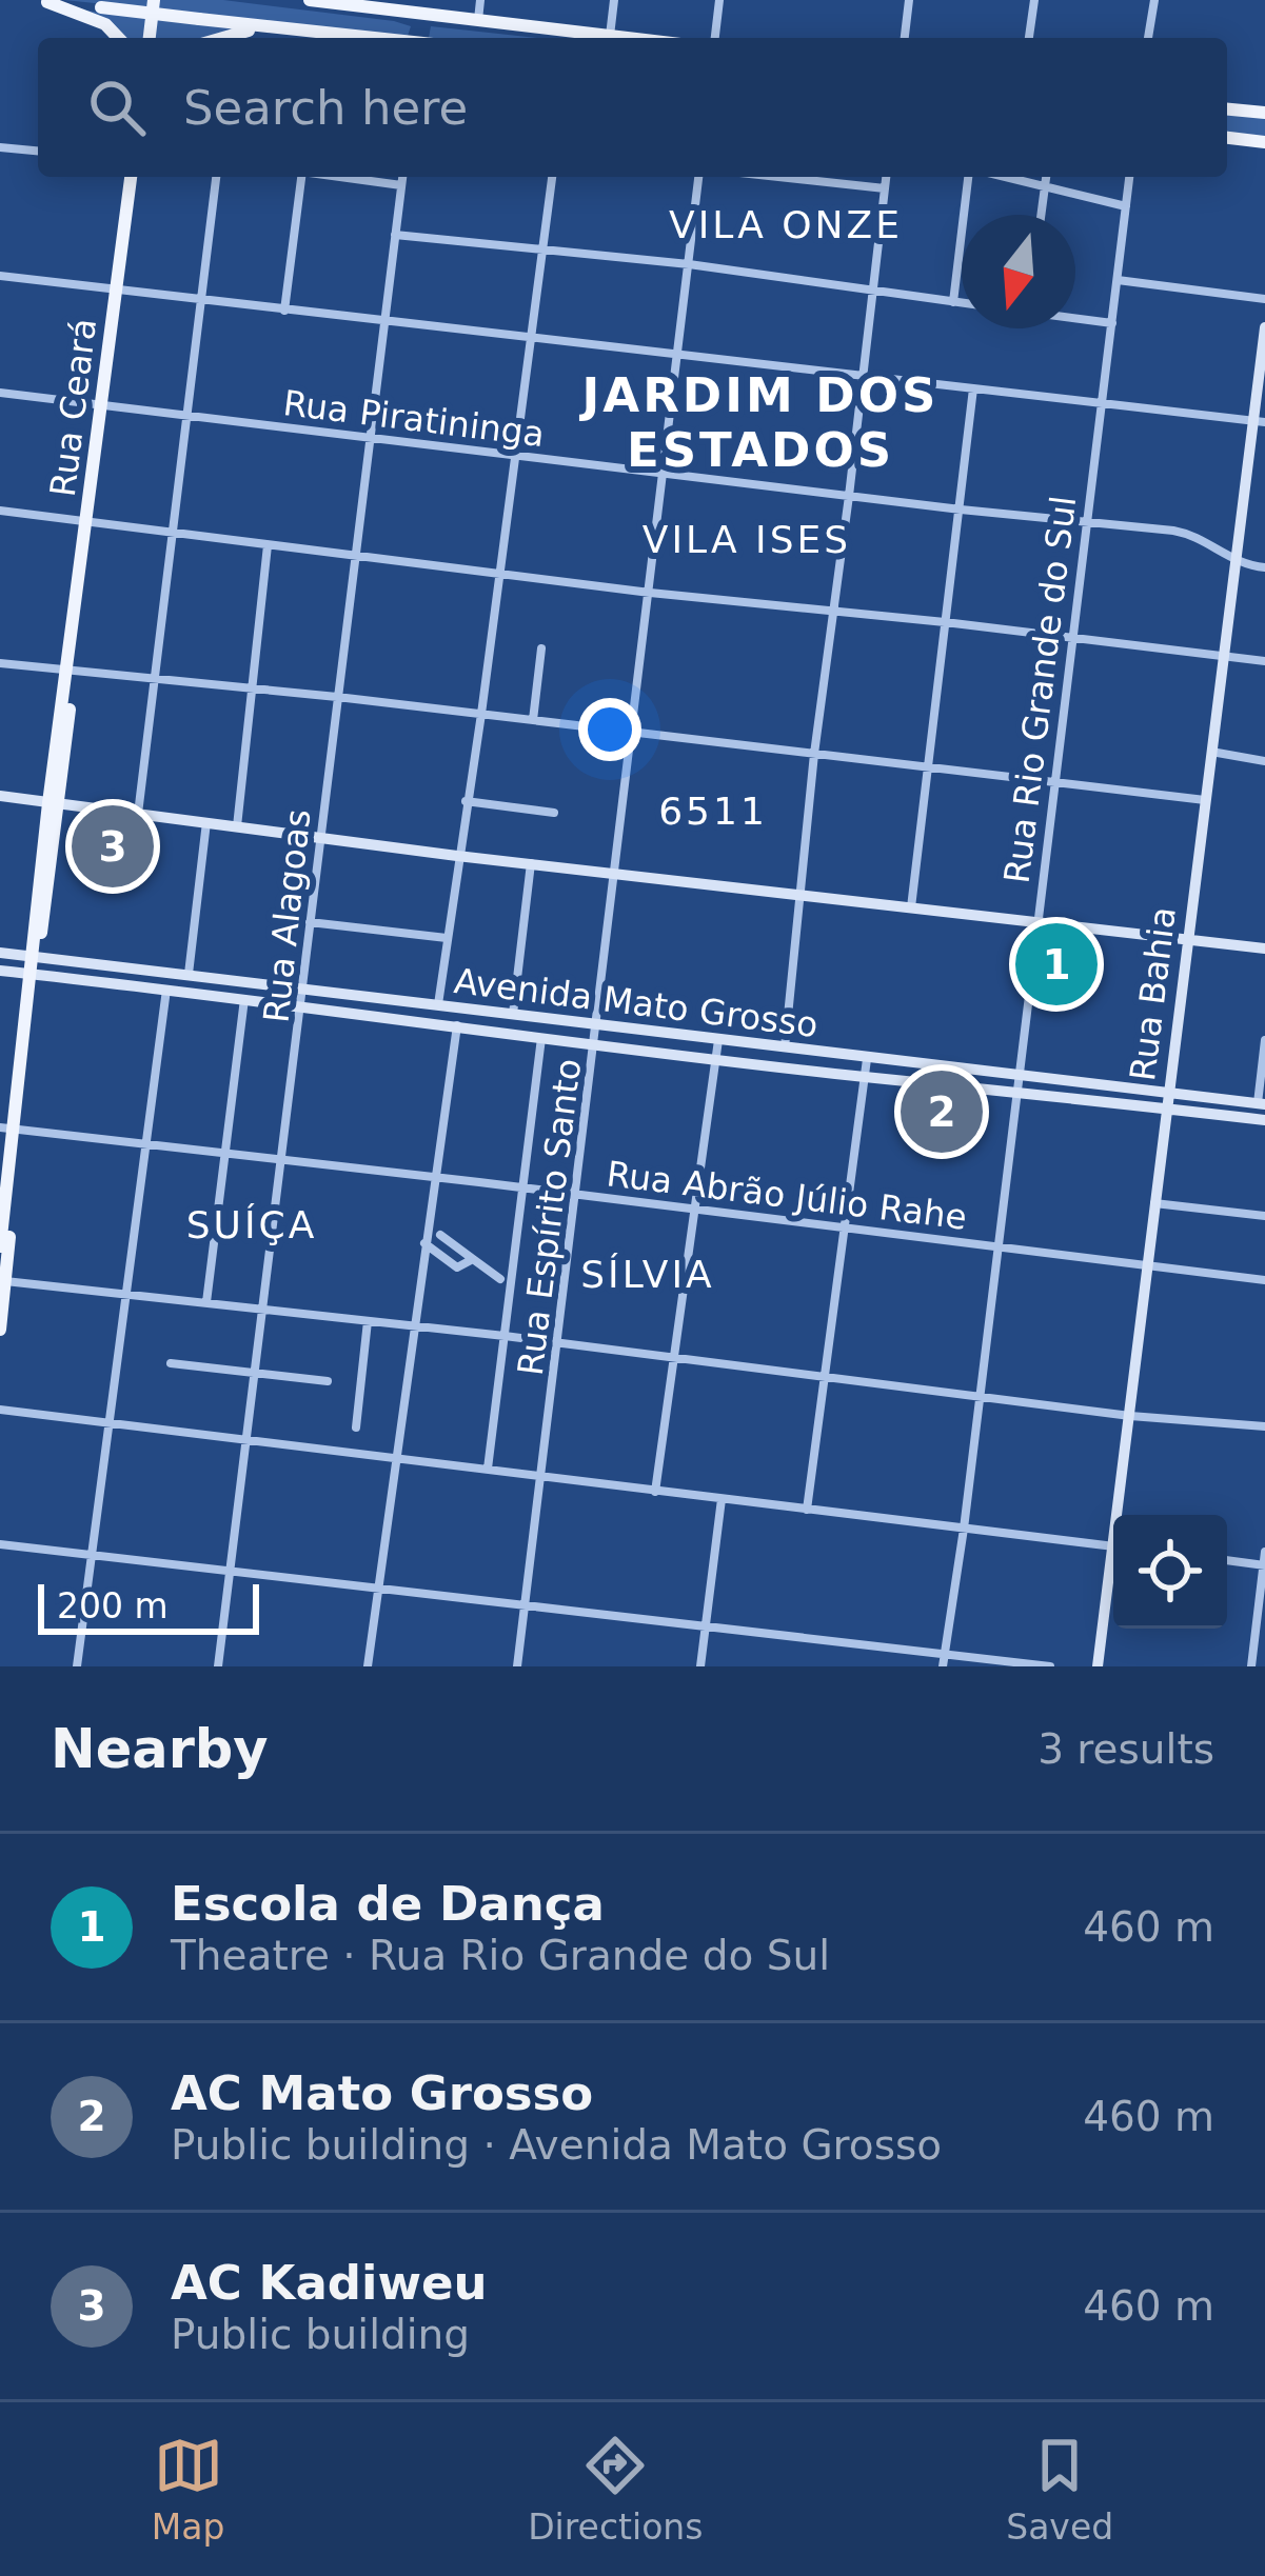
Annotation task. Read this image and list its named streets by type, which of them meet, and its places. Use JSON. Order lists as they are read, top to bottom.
{
  "streets": {
    "main road": ["Rua Ceará", "Rua Bahia", "Avenida Mato Grosso"],
    "street": [
      "Rua Piratininga",
      "Rua Rio Grande do Sul",
      "Rua Alagoas",
      "Rua Abrão Júlio Rahe",
      "Rua Espírito Santo"
    ]
  },
  "crossings": [
    ["Rua Ceará", "Rua Piratininga"],
    ["Rua Ceará", "Avenida Mato Grosso"],
    ["Rua Ceará", "Rua Abrão Júlio Rahe"],
    ["Rua Piratininga", "Rua Rio Grande do Sul"],
    ["Rua Piratininga", "Rua Alagoas"],
    ["Rua Piratininga", "Rua Bahia"],
    ["Rua Piratininga", "Rua Espírito Santo"],
    ["Rua Rio Grande do Sul", "Avenida Mato Grosso"],
    ["Rua Rio Grande do Sul", "Rua Abrão Júlio Rahe"],
    ["Rua Alagoas", "Avenida Mato Grosso"],
    ["Rua Alagoas", "Rua Abrão Júlio Rahe"],
    ["Rua Bahia", "Avenida Mato Grosso"],
    ["Rua Bahia", "Rua Abrão Júlio Rahe"],
    ["Avenida Mato Grosso", "Rua Espírito Santo"],
    ["Rua Abrão Júlio Rahe", "Rua Espírito Santo"]
  ],
  "districts": [
    "VILA ONZE",
    "JARDIM DOS ESTADOS",
    "VILA ISES",
    "6511",
    "SUÍÇA",
    "SÍLVIA"
  ],
  "scale_bar": "200 m",
  "north": "bottom",
  "page": {
    "search": "Search here",
    "pins": ["3", "1", "2"],
    "scale": "200 m",
    "heading": ["Nearby", "3 results"],
    "list": [
      {
        "mark": "1",
        "name": "Escola de Dança",
        "note": "Theatre · Rua Rio Grande do Sul",
        "value": "460 m"
      },
      {
        "mark": "2",
        "name": "AC Mato Grosso",
        "note": "Public building · Avenida Mato Grosso",
        "value": "460 m"
      },
      {
        "mark": "3",
        "name": "AC Kadiweu",
        "note": "Public building",
        "value": "460 m"
      }
    ],
    "nav": ["Map", "Directions", "Saved"]
  }
}
